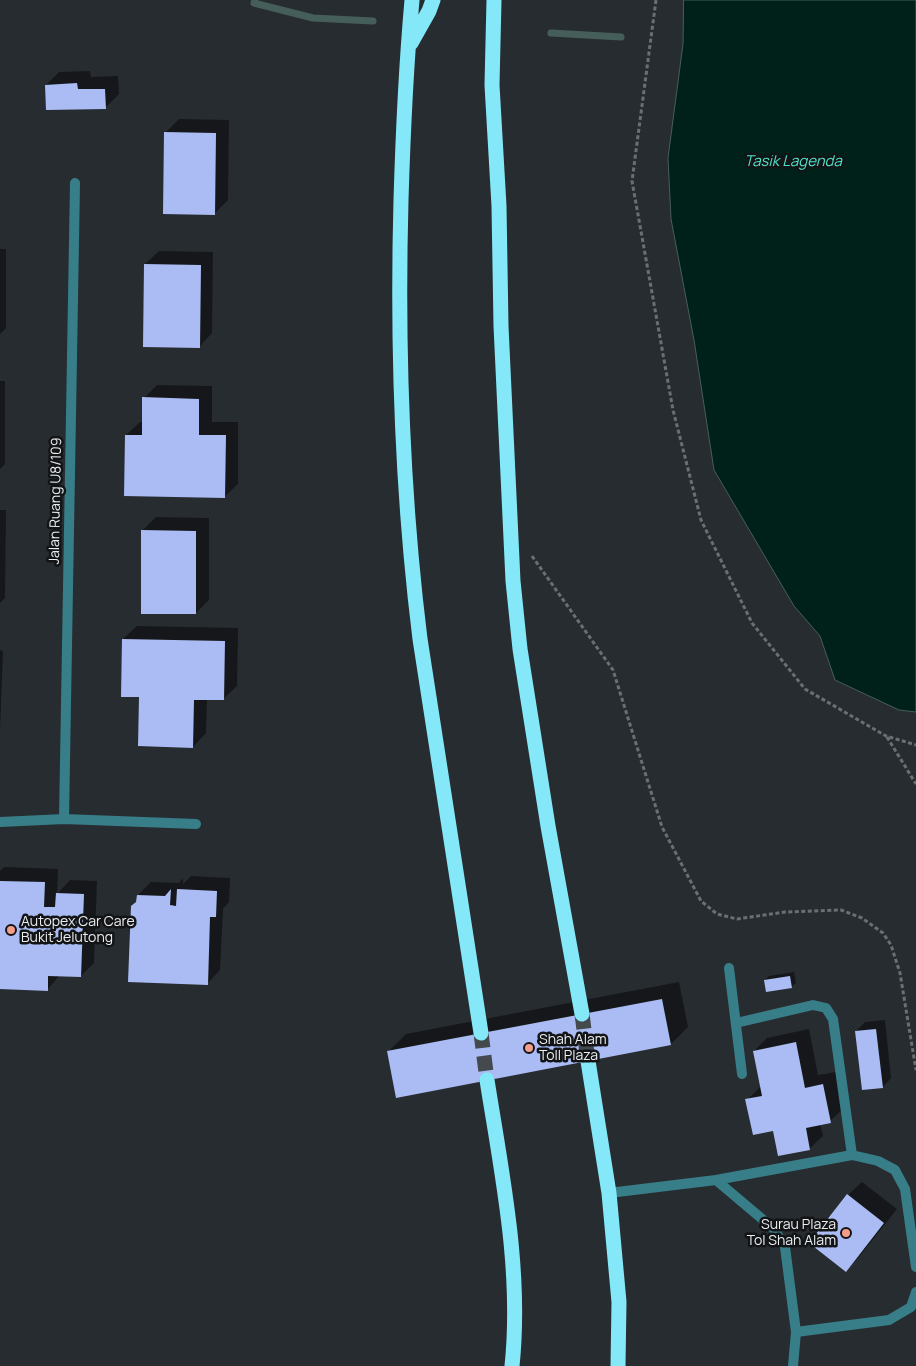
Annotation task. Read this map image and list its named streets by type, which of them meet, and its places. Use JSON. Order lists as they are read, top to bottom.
{
  "streets": {
    "street": ["Jalan Ruang U8/109"]
  },
  "water": ["Tasik Lagenda"],
  "places": ["Autopex Car Care Bukit Jelutong", "Shah Alam Toll Plaza", "Surau Plaza Tol Shah Alam"]
}
